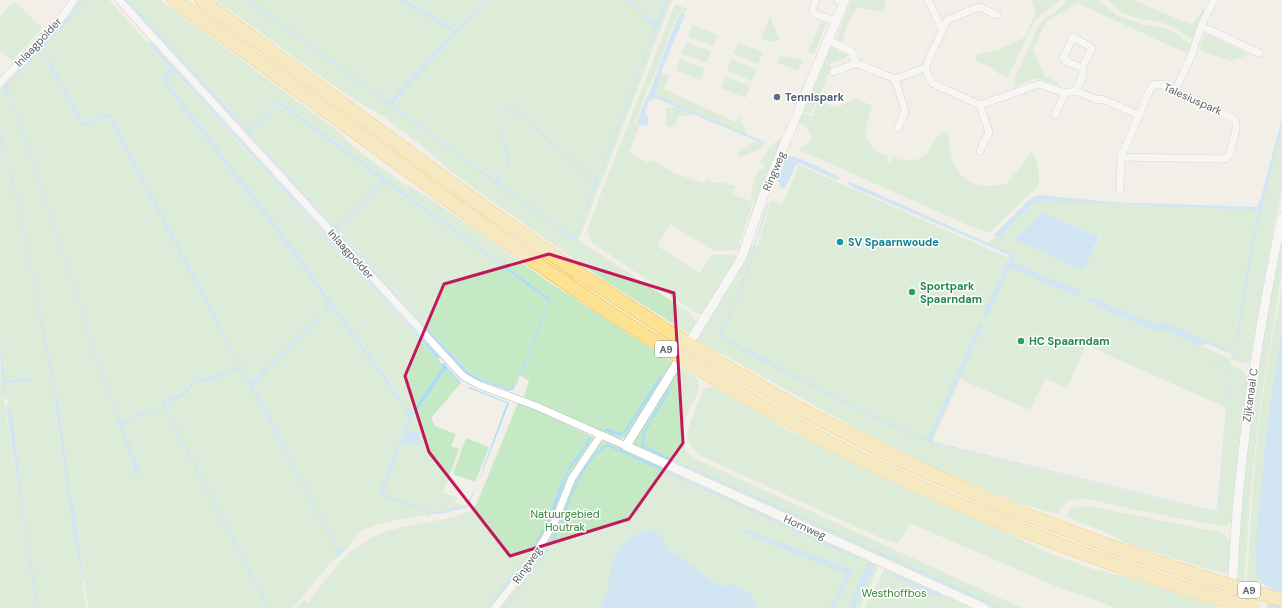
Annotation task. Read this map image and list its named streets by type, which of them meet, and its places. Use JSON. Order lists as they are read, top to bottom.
{
  "streets": {
    "highway": ["A9"],
    "street": [
      "Inlaagpolder",
      "Talesiuspark",
      "Ringweg",
      "Zijkanaal C",
      "Hornweg"
    ]
  },
  "crossings": [
    ["Inlaagpolder", "Ringweg"],
    ["Inlaagpolder", "Hornweg"]
  ],
  "parks": ["Natuurgebied Houtrak", "Westhoffbos"],
  "places": [
    "Tennispark",
    "SV Spaarnwoude",
    "Sportpark Spaarndam",
    "HC Spaarndam"
  ]
}
